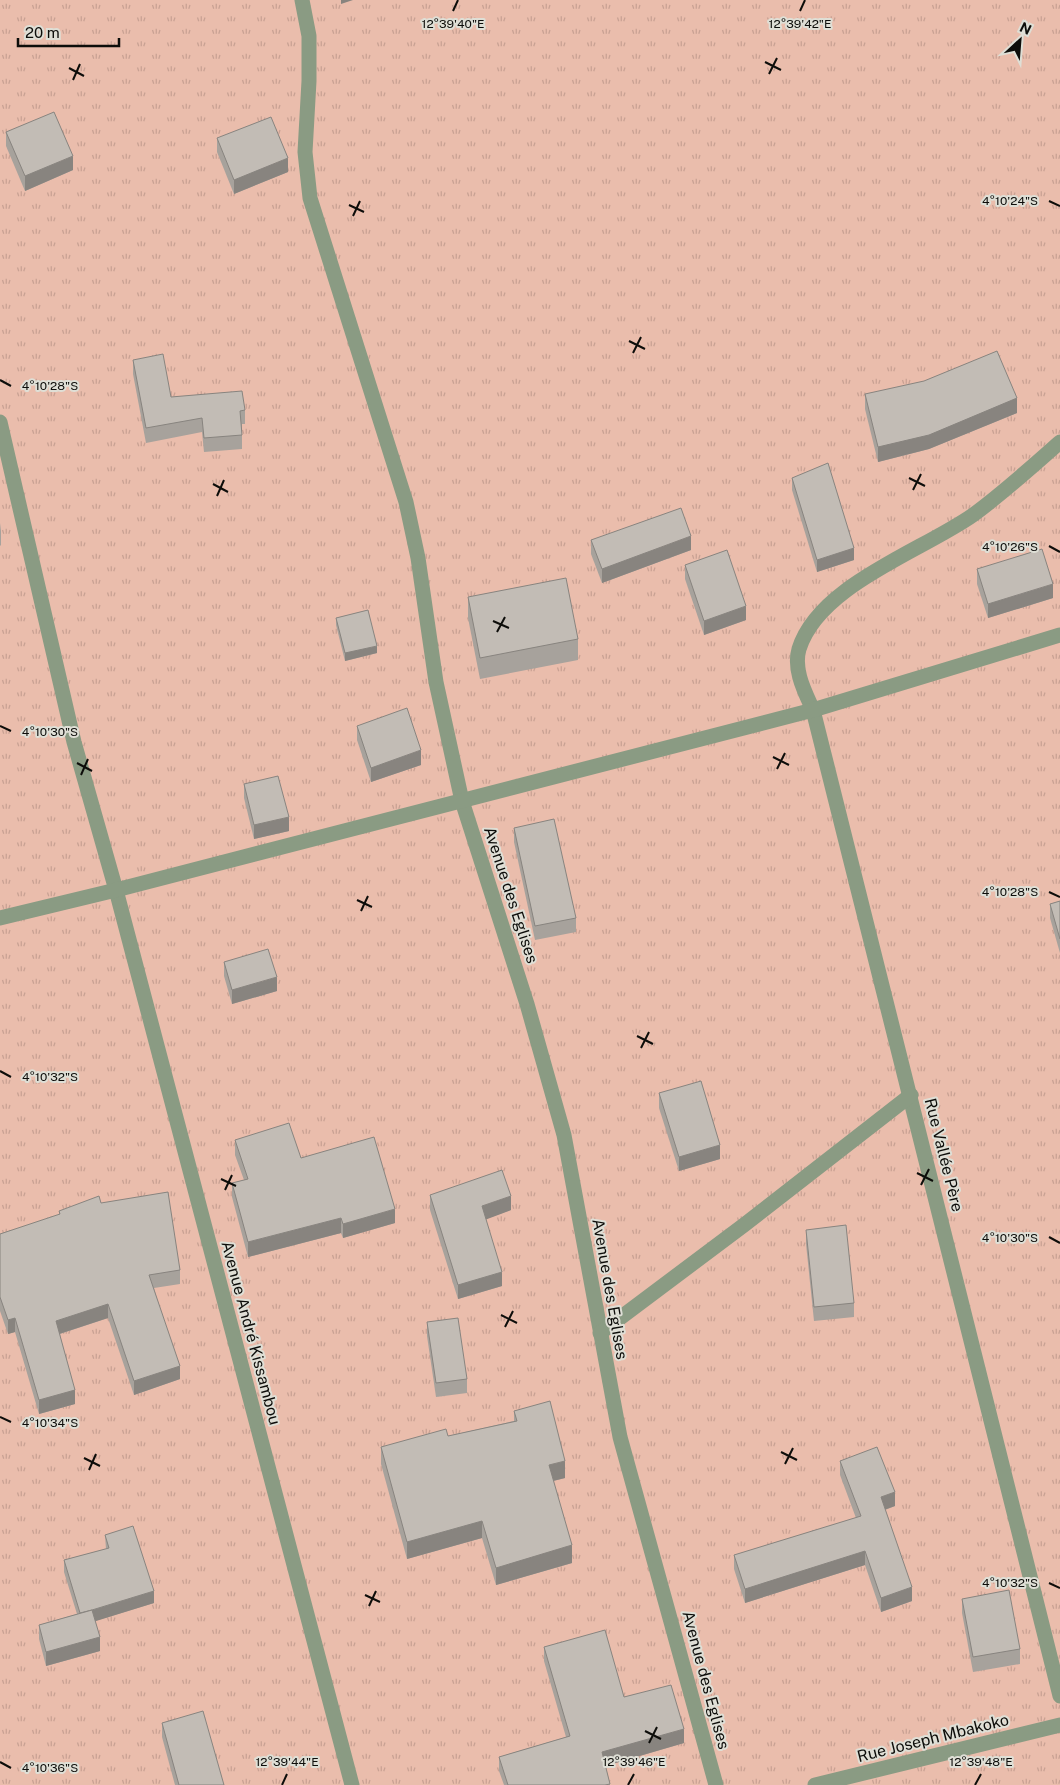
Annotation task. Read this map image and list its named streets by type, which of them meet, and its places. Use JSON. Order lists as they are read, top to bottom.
{
  "streets": {
    "street": [
      "Avenue des Eglises",
      "Rue Vallée Père",
      "Avenue André Kissambou",
      "Rue Joseph Mbakoko"
    ]
  },
  "scale_bar": "20 m",
  "north": "top right",
  "coordinates": [
    "12°39'40\"E",
    "12°39'42\"E",
    "4°10'24\"S",
    "4°10'28\"S",
    "4°10'26\"S",
    "4°10'30\"S",
    "4°10'32\"S",
    "4°10'34\"S",
    "12°39'44\"E",
    "12°39'46\"E",
    "12°39'48\"E",
    "4°10'36\"S"
  ]
}
